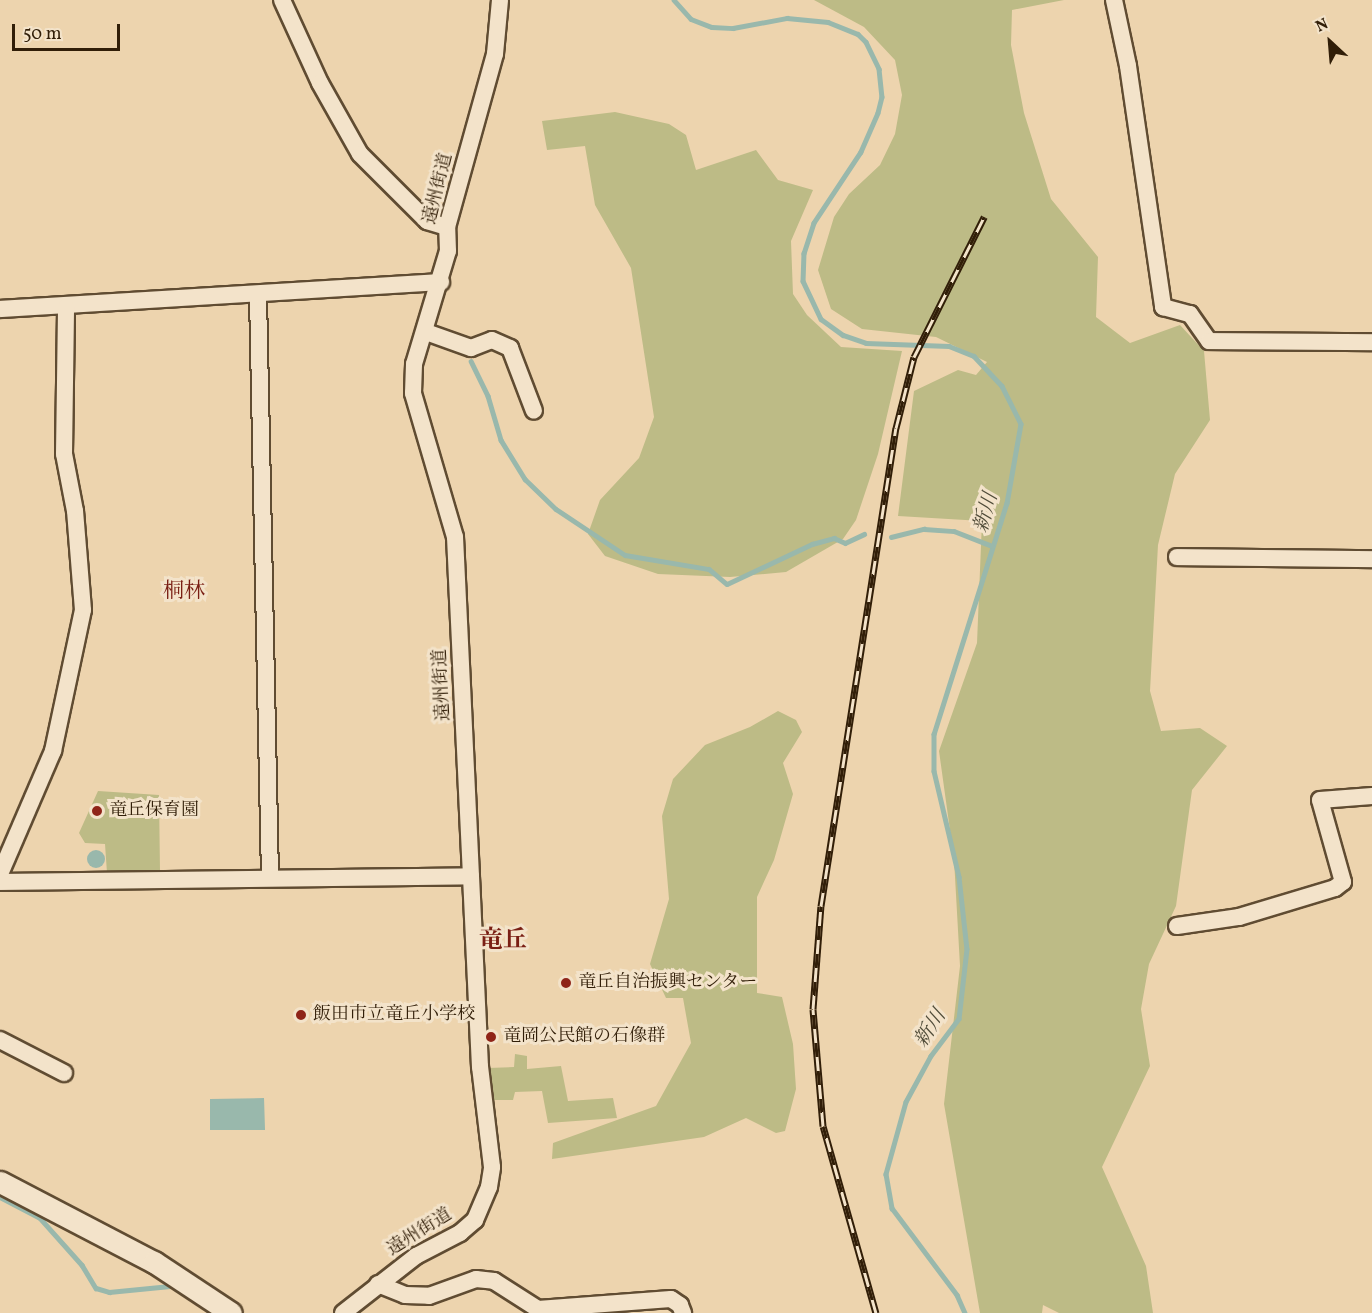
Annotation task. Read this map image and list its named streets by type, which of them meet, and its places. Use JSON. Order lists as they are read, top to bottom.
{
  "streets": {
    "street": ["遠州街道"]
  },
  "districts": ["桐林", "竜丘"],
  "water": ["新川"],
  "places": [
    "竜丘保育園",
    "竜丘自治振興センター",
    "飯田市立竜丘小学校",
    "竜岡公民館の石像群"
  ],
  "scale_bar": "50 m",
  "north": "top left"
}
